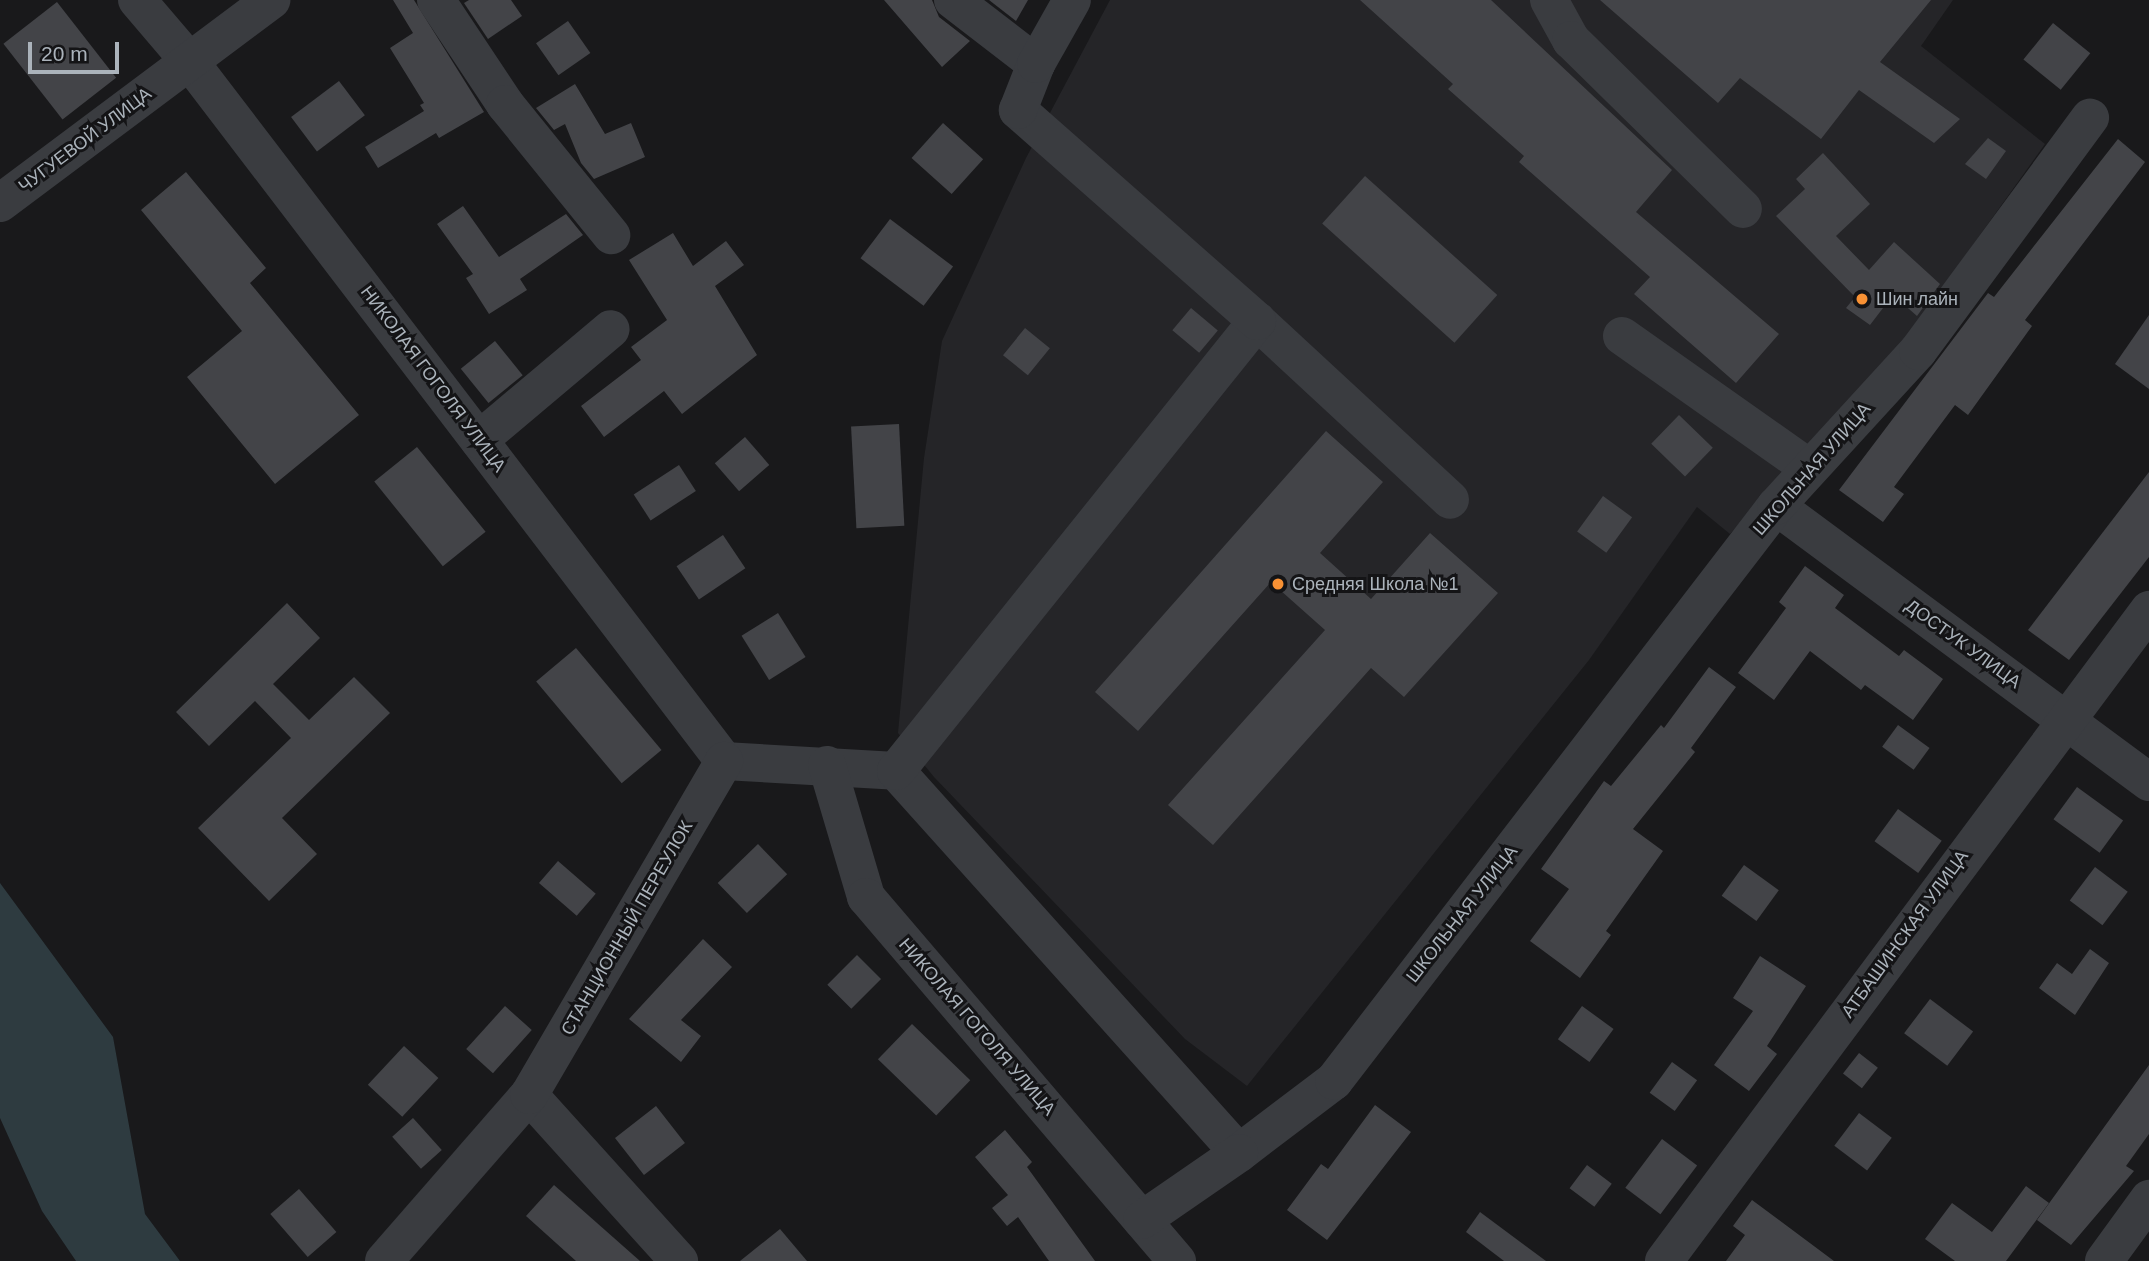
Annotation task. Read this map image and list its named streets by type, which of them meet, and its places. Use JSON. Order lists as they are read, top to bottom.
{
  "streets": {
    "street": [
      "ЧУГУЕВОЙ УЛИЦА",
      "НИКОЛАЯ ГОГОЛЯ УЛИЦА",
      "ШКОЛЬНАЯ УЛИЦА",
      "ДОСТУК УЛИЦА",
      "СТАНЦИОННЫЙ ПЕРЕУЛОК",
      "АТБАШИНСКАЯ УЛИЦА"
    ]
  },
  "crossings": [
    ["ЧУГУЕВОЙ УЛИЦА", "НИКОЛАЯ ГОГОЛЯ УЛИЦА"],
    ["НИКОЛАЯ ГОГОЛЯ УЛИЦА", "ШКОЛЬНАЯ УЛИЦА"],
    ["НИКОЛАЯ ГОГОЛЯ УЛИЦА", "СТАНЦИОННЫЙ ПЕРЕУЛОК"],
    ["ШКОЛЬНАЯ УЛИЦА", "ДОСТУК УЛИЦА"],
    ["ДОСТУК УЛИЦА", "АТБАШИНСКАЯ УЛИЦА"]
  ],
  "places": ["Шин лайн", "Средняя Школа №1"],
  "scale_bar": "20 m"
}
